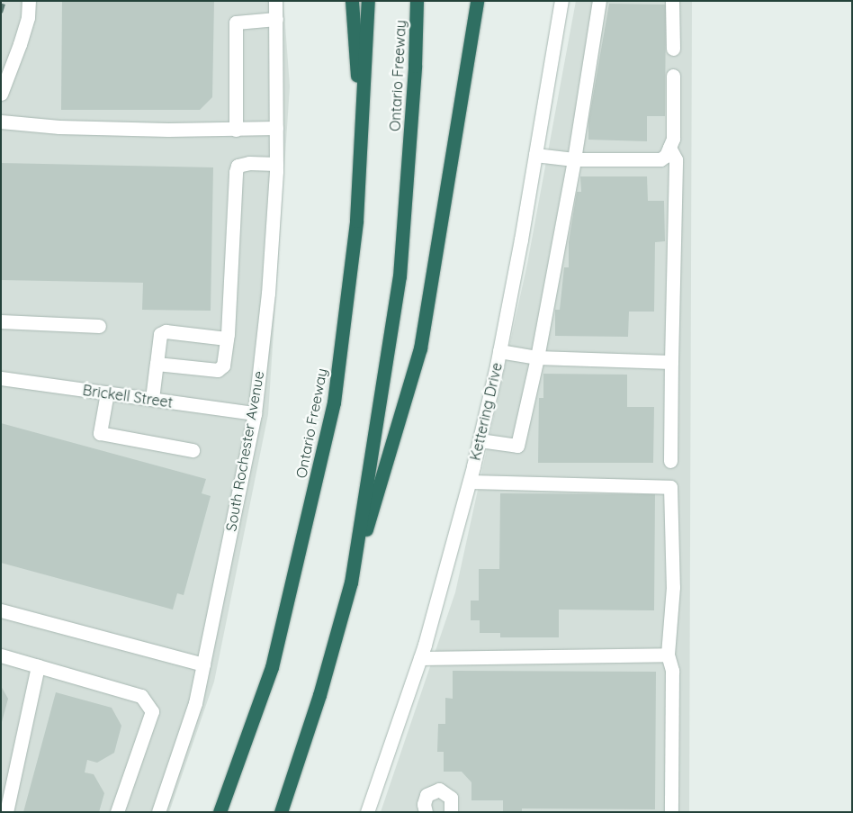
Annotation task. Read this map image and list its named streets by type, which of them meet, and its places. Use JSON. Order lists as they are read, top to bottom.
{
  "streets": {
    "highway": ["Ontario Freeway"],
    "street": ["Brickell Street", "Kettering Drive", "South Rochester Avenue"]
  },
  "crossings": [
    ["Brickell Street", "South Rochester Avenue"]
  ]
}
